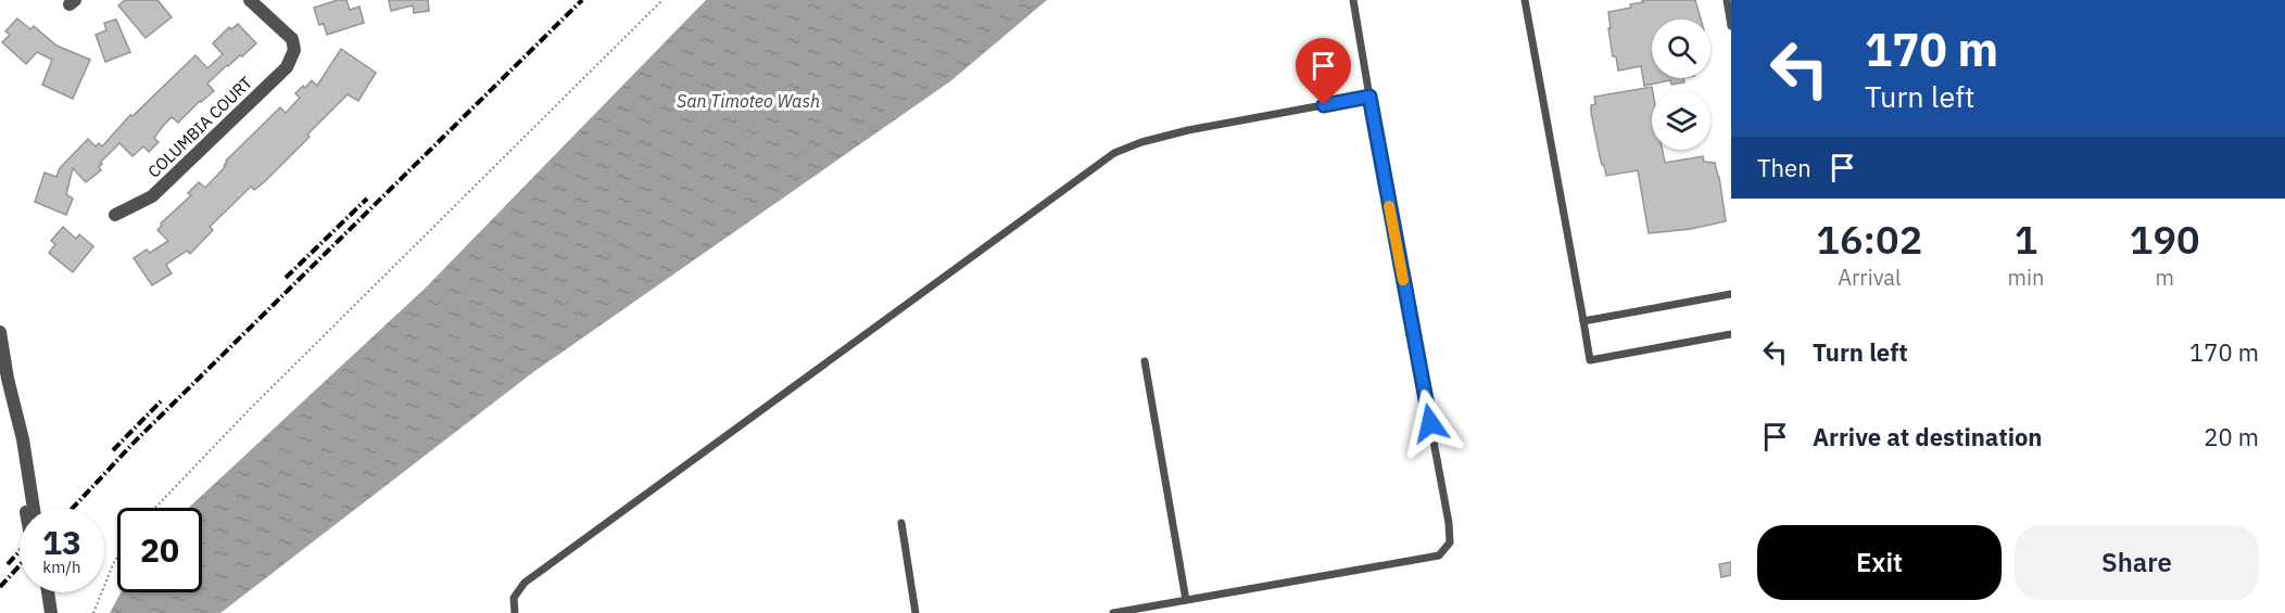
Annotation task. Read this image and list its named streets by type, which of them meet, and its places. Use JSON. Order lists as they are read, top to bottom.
{
  "streets": {
    "street": ["COLUMBIA COURT"]
  },
  "water": ["San Timoteo Wash"],
  "page": {
    "turn": ["170 m", "Turn left"],
    "then": "Then",
    "eta": [
      "16:02",
      "Arrival",
      "1",
      "min",
      "190",
      "m"
    ],
    "list": [
      {
        "name": "Turn left",
        "value": "170 m"
      },
      {
        "name": "Arrive at destination",
        "value": "20 m"
      }
    ],
    "speed": "13 km/h",
    "limit": "20",
    "buttons": ["Exit", "Share"]
  }
}
